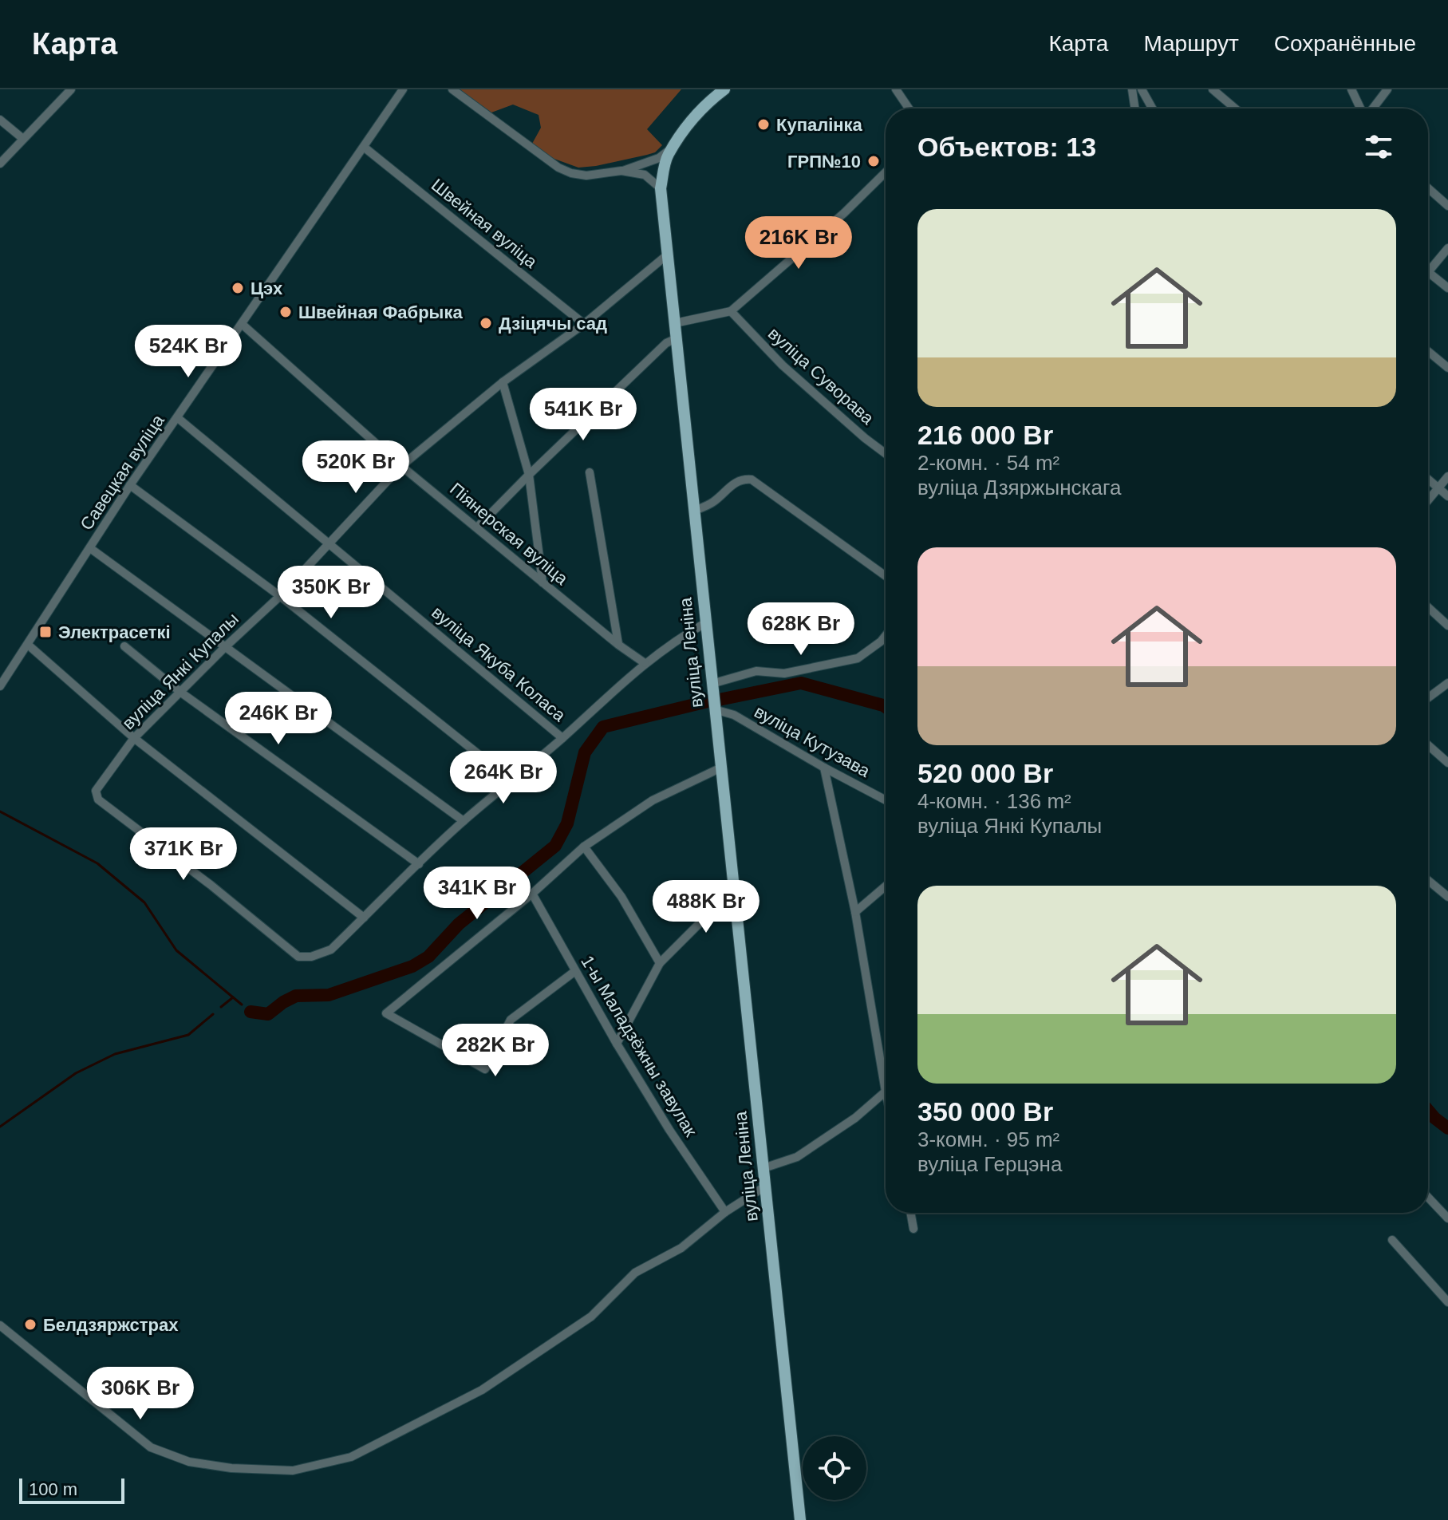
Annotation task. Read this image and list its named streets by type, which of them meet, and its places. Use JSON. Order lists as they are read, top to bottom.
{
  "streets": {
    "main road": ["вуліца Леніна"],
    "street": [
      "Швейная вуліца",
      "вуліца Суворава",
      "Савецкая вуліца",
      "Піянерская вуліца",
      "вуліца Якуба Коласа",
      "вуліца Янкі Купалы",
      "вуліца Кутузава",
      "1-ы Маладзёжны завулак"
    ]
  },
  "crossings": [
    ["Швейная вуліца", "Савецкая вуліца"],
    ["Швейная вуліца", "вуліца Янкі Купалы"],
    ["Савецкая вуліца", "Піянерская вуліца"],
    ["Савецкая вуліца", "вуліца Якуба Коласа"],
    ["Піянерская вуліца", "вуліца Янкі Купалы"],
    ["вуліца Леніна", "вуліца Янкі Купалы"],
    ["вуліца Леніна", "вуліца Кутузава"],
    ["вуліца Якуба Коласа", "вуліца Янкі Купалы"]
  ],
  "places": {
    "other": [
      "Купалінка",
      "ГРП№10",
      "Цэх",
      "Швейная Фабрыка",
      "Дзіцячы сад",
      "Белдзяржстрах"
    ],
    "transit": ["Электрасеткі"]
  },
  "scale_bar": "100 m",
  "page": {
    "header": "Карта",
    "nav": ["Карта", "Маршрут", "Сохранённые"],
    "heading": "Объектов: 13",
    "list": [
      {
        "name": "216 000 Br",
        "note": "2-комн. · 54 m² · вуліца Дзяржынскага"
      },
      {
        "name": "520 000 Br",
        "note": "4-комн. · 136 m² · вуліца Янкі Купалы"
      },
      {
        "name": "350 000 Br",
        "note": "3-комн. · 95 m² · вуліца Герцэна"
      }
    ],
    "price": [
      "216K Br",
      "524K Br",
      "541K Br",
      "520K Br",
      "350K Br",
      "628K Br",
      "246K Br",
      "264K Br",
      "371K Br",
      "341K Br",
      "488K Br",
      "282K Br",
      "306K Br"
    ],
    "scale": "100 m"
  }
}
